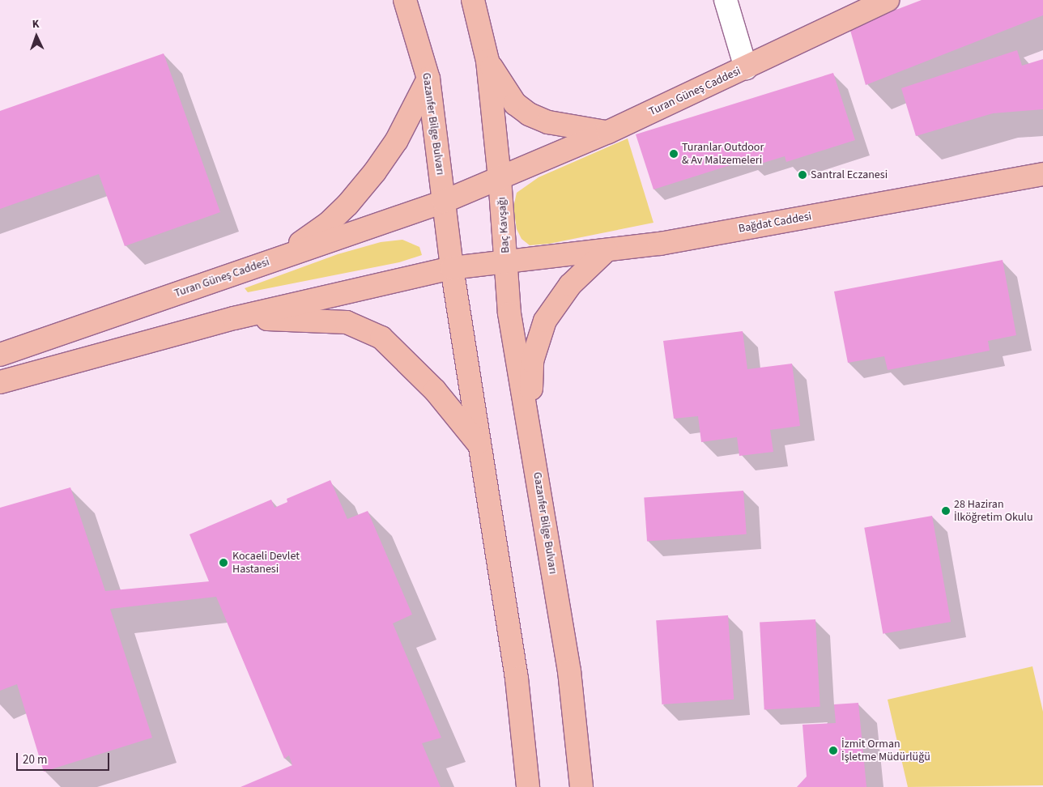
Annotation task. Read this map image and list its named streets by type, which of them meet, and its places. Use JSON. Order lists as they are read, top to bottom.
{
  "streets": {
    "main road": [
      "Turan Güneş Caddesi",
      "Gazanfer Bilge Bulvarı",
      "Bağdat Caddesi",
      "Baç Kavşağı"
    ]
  },
  "crossings": [
    ["Turan Güneş Caddesi", "Gazanfer Bilge Bulvarı"],
    ["Turan Güneş Caddesi", "Baç Kavşağı"],
    ["Gazanfer Bilge Bulvarı", "Bağdat Caddesi"],
    ["Gazanfer Bilge Bulvarı", "Baç Kavşağı"],
    ["Bağdat Caddesi", "Baç Kavşağı"]
  ],
  "places": [
    "Turanlar Outdoor & Av Malzemeleri",
    "Santral Eczanesi",
    "28 Haziran İlköğretim Okulu",
    "Kocaeli Devlet Hastanesi",
    "İzmit Orman İşletme Müdürlüğü"
  ],
  "scale_bar": "20 m",
  "north": "top"
}
